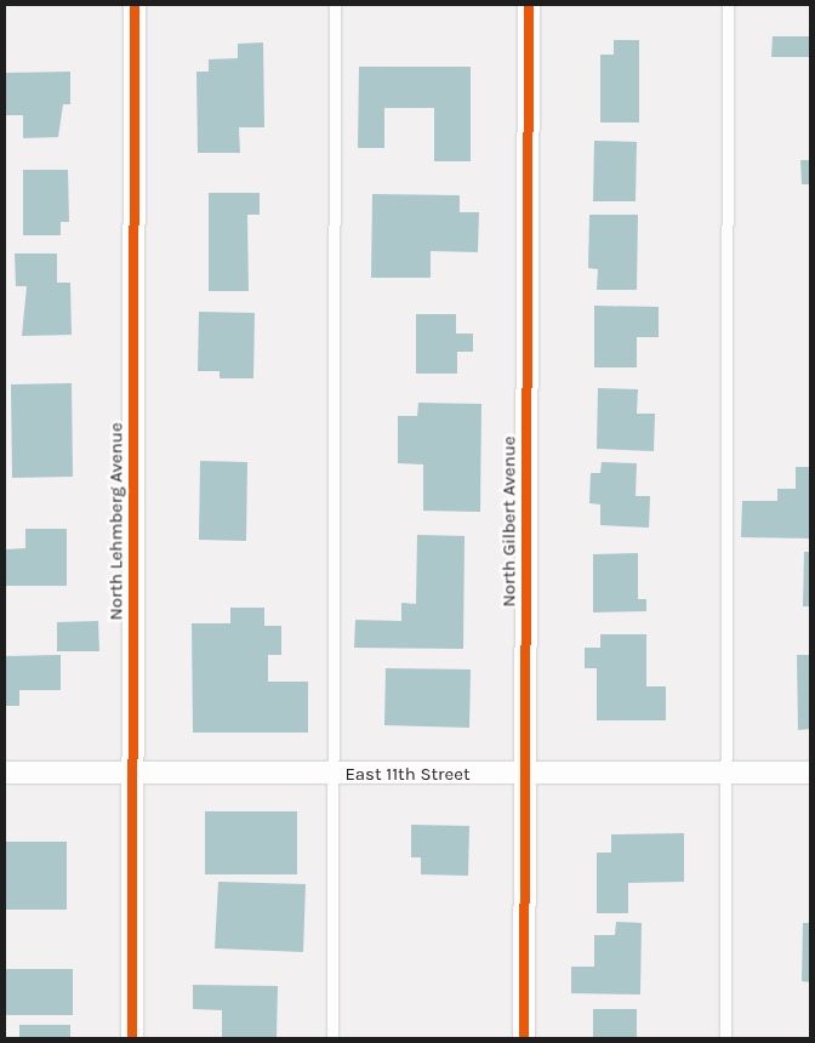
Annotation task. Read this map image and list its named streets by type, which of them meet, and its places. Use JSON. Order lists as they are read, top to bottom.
{
  "streets": {
    "street": ["North Lehmberg Avenue", "North Gilbert Avenue", "East 11th Street"]
  },
  "crossings": [
    ["North Lehmberg Avenue", "East 11th Street"],
    ["North Gilbert Avenue", "East 11th Street"]
  ]
}
